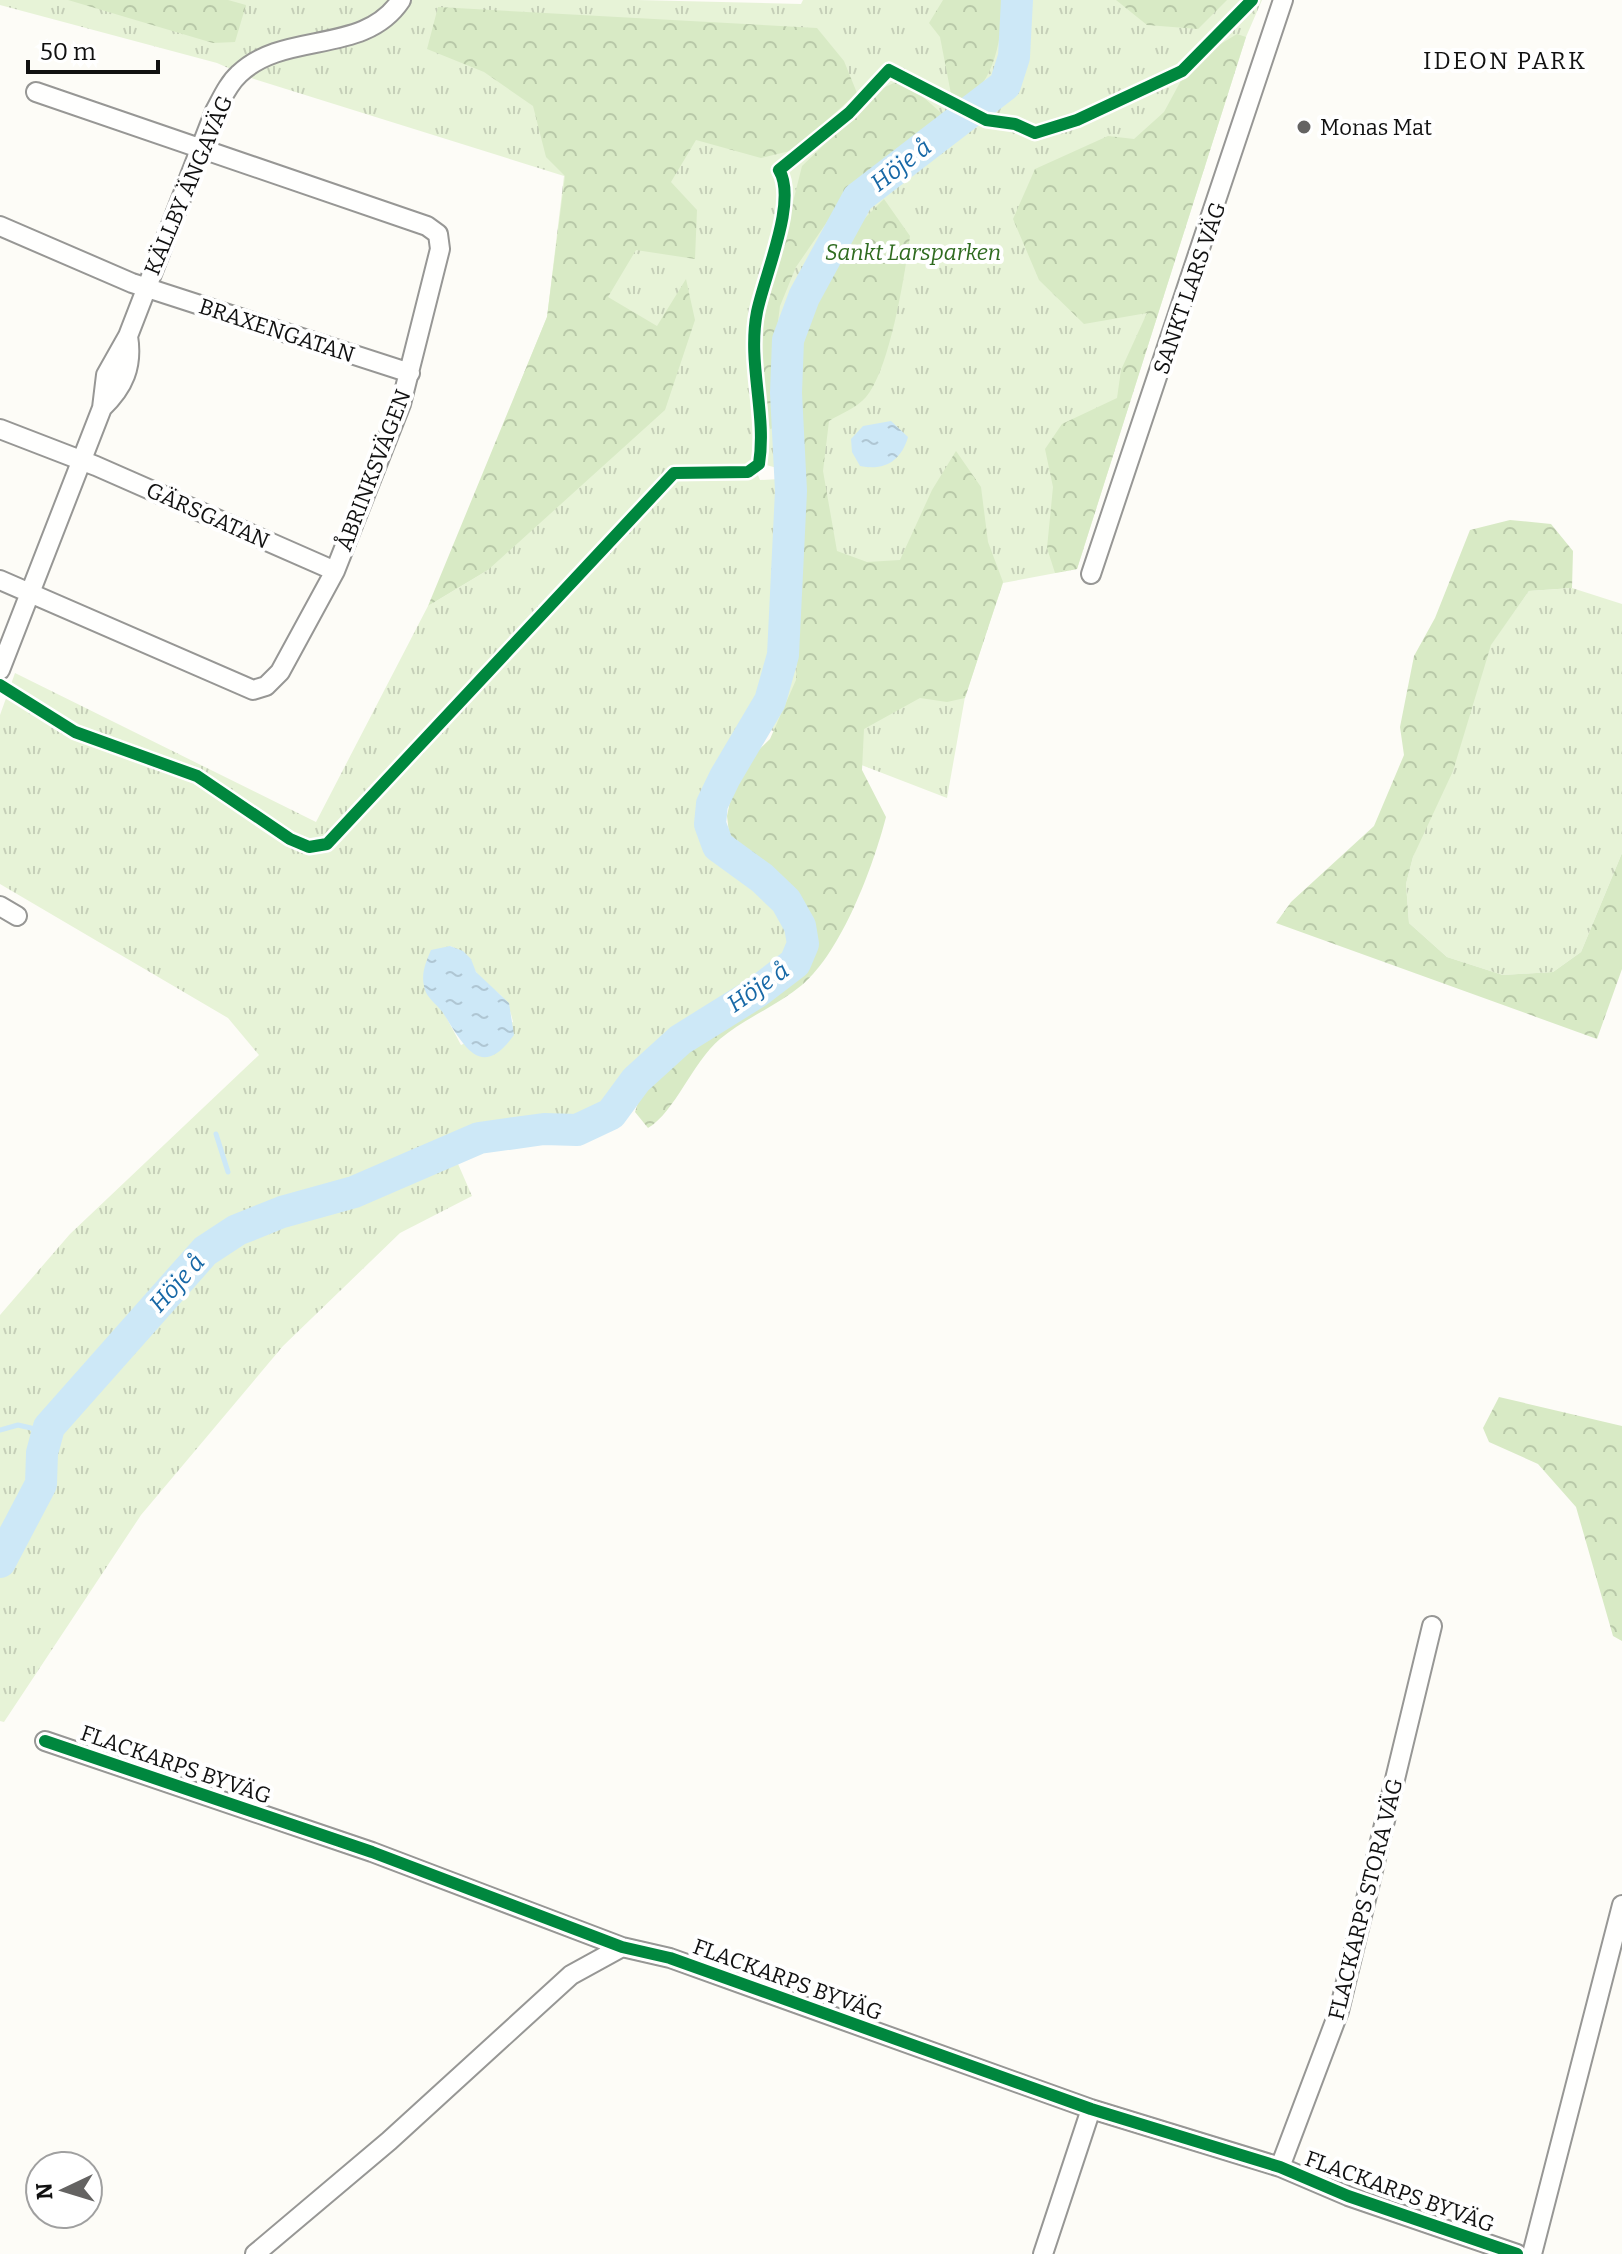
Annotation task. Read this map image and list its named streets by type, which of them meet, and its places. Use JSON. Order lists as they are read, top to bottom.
{
  "streets": {
    "street": [
      "KÄLLBY ÄNGAVÄG",
      "SANKT LARS VÄG",
      "BRAXENGATAN",
      "ÅBRINKSVÄGEN",
      "GÄRSGATAN",
      "FLACKARPS BYVÄG",
      "FLACKARPS STORA VÄG"
    ]
  },
  "crossings": [
    ["KÄLLBY ÄNGAVÄG", "BRAXENGATAN"],
    ["KÄLLBY ÄNGAVÄG", "ÅBRINKSVÄGEN"],
    ["KÄLLBY ÄNGAVÄG", "GÄRSGATAN"],
    ["BRAXENGATAN", "ÅBRINKSVÄGEN"],
    ["ÅBRINKSVÄGEN", "GÄRSGATAN"],
    ["FLACKARPS BYVÄG", "FLACKARPS STORA VÄG"]
  ],
  "districts": ["IDEON PARK"],
  "water": ["Höje å"],
  "parks": ["Sankt Larsparken"],
  "places": ["Monas Mat"],
  "scale_bar": "50 m",
  "north": "left"
}
